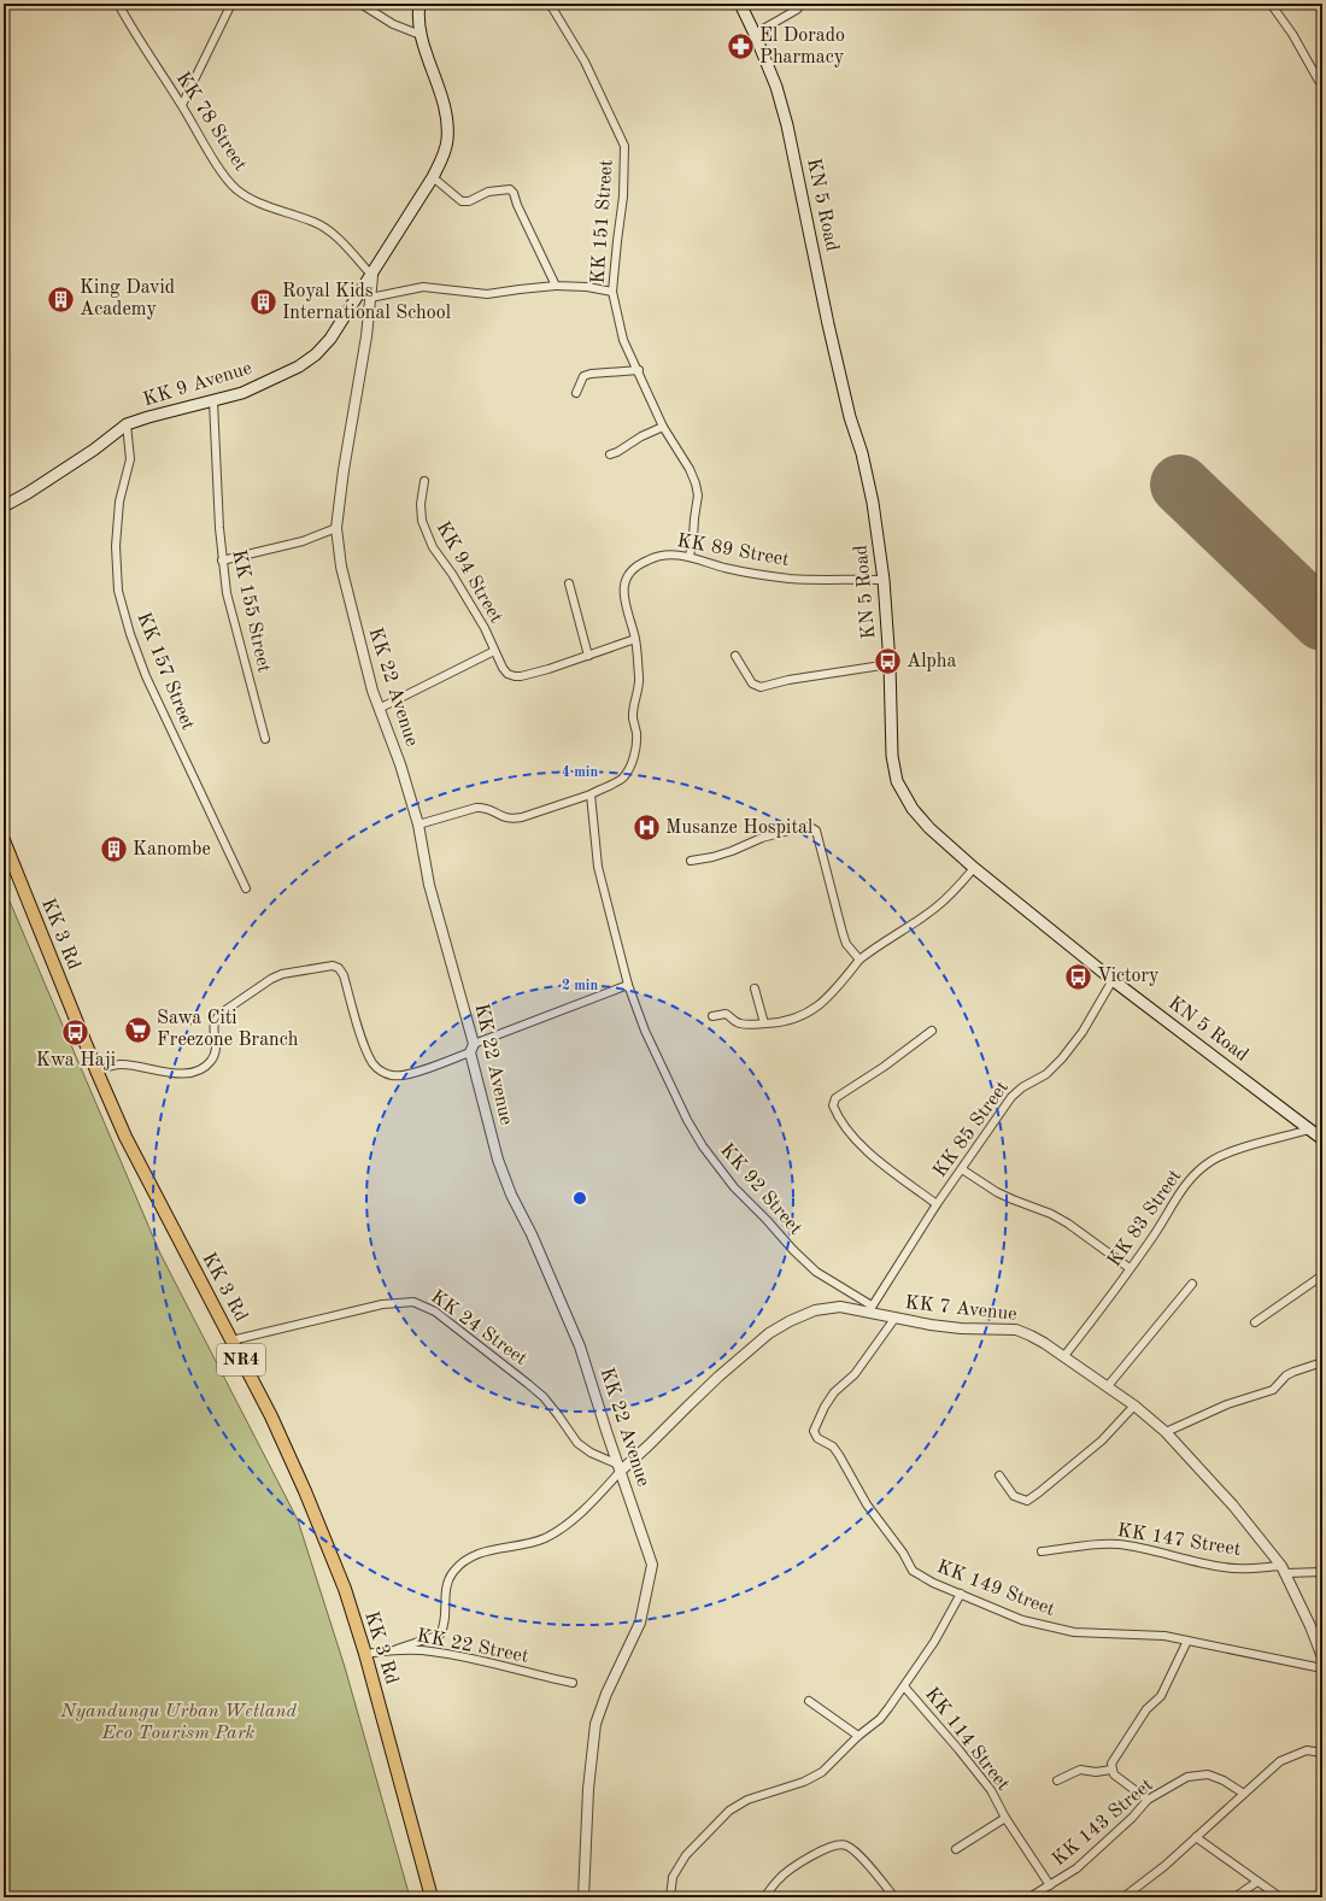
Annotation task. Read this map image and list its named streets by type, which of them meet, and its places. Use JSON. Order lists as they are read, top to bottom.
{
  "streets": {
    "highway": ["KK 3 Rd", "NR4"],
    "main road": ["KN 5 Road", "KK 9 Avenue"],
    "street": [
      "KK 78 Street",
      "KK 151 Street",
      "KK 89 Street",
      "KK 94 Street",
      "KK 155 Street",
      "KK 157 Street",
      "KK 22 Avenue",
      "KK 85 Street",
      "KK 92 Street",
      "KK 83 Street",
      "KK 7 Avenue",
      "KK 24 Street",
      "KK 147 Street",
      "KK 149 Street",
      "KK 22 Street",
      "KK 114 Street",
      "KK 143 Street"
    ]
  },
  "crossings": [
    ["KK 78 Street", "KK 9 Avenue"],
    ["KK 78 Street", "KK 22 Avenue"],
    ["KN 5 Road", "KK 89 Street"],
    ["KN 5 Road", "KK 85 Street"],
    ["KN 5 Road", "KK 83 Street"],
    ["KK 151 Street", "KK 89 Street"],
    ["KK 9 Avenue", "KK 155 Street"],
    ["KK 9 Avenue", "KK 157 Street"],
    ["KK 9 Avenue", "KK 22 Avenue"],
    ["KK 89 Street", "KK 94 Street"],
    ["KK 89 Street", "KK 92 Street"],
    ["KK 94 Street", "KK 22 Avenue"],
    ["KK 22 Avenue", "KK 7 Avenue"],
    ["KK 22 Avenue", "KK 24 Street"],
    ["KK 3 Rd", "KK 24 Street"],
    ["KK 3 Rd", "KK 22 Street"],
    ["KK 85 Street", "KK 92 Street"],
    ["KK 85 Street", "KK 7 Avenue"],
    ["KK 92 Street", "KK 7 Avenue"],
    ["KK 83 Street", "KK 7 Avenue"],
    ["KK 7 Avenue", "KK 24 Street"],
    ["KK 7 Avenue", "KK 147 Street"],
    ["KK 7 Avenue", "KK 149 Street"],
    ["KK 149 Street", "KK 114 Street"],
    ["KK 114 Street", "KK 143 Street"]
  ],
  "parks": ["Nyandungu Urban Wetland Eco Tourism Park"],
  "places": {
    "pharmacy": ["El Dorado Pharmacy"],
    "building": ["King David Academy", "Royal Kids International School", "Kanombe"],
    "bus stop": ["Alpha", "Victory", "Kwa Haji"],
    "hospital": ["Musanze Hospital"],
    "supermarket": ["Sawa Citi Freezone Branch"]
  },
  "rings": ["4 min", "2 min"]
}
